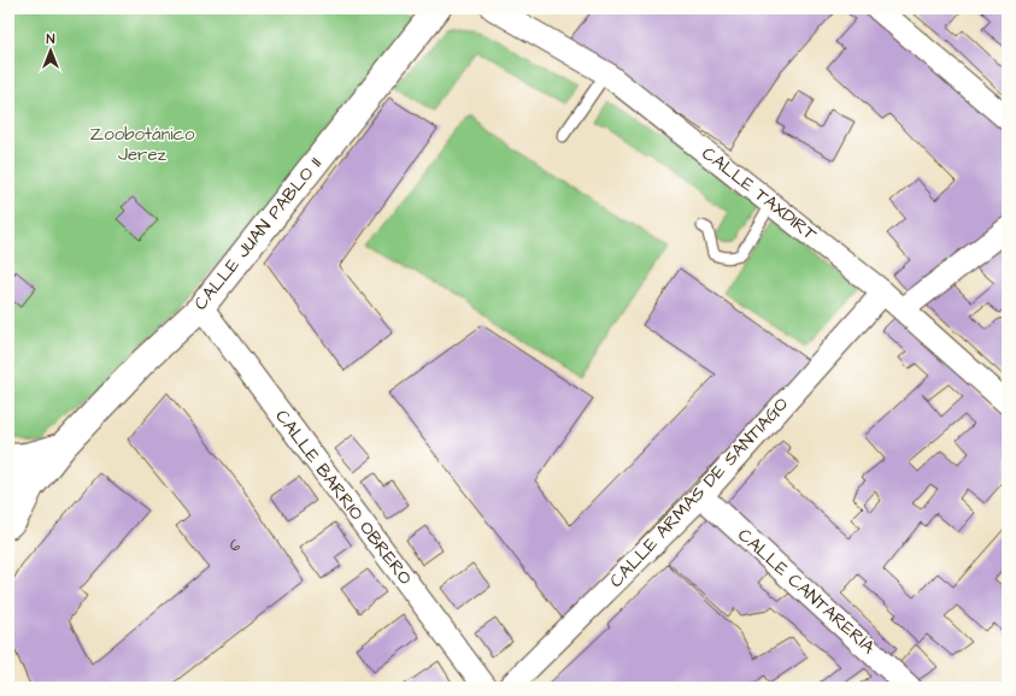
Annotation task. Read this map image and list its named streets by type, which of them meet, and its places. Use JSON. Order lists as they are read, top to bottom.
{
  "streets": {
    "main road": ["CALLE JUAN PABLO II"],
    "street": [
      "CALLE TAXDIRT",
      "CALLE ARMAS DE SANTIAGO",
      "CALLE BARRIO OBRERO",
      "CALLE CANTARERÍA"
    ]
  },
  "crossings": [
    ["CALLE TAXDIRT", "CALLE ARMAS DE SANTIAGO"],
    ["CALLE JUAN PABLO II", "CALLE BARRIO OBRERO"],
    ["CALLE ARMAS DE SANTIAGO", "CALLE CANTARERÍA"]
  ],
  "parks": ["Zoobotánico Jerez"],
  "house_numbers": ["6"],
  "north": "top"
}
